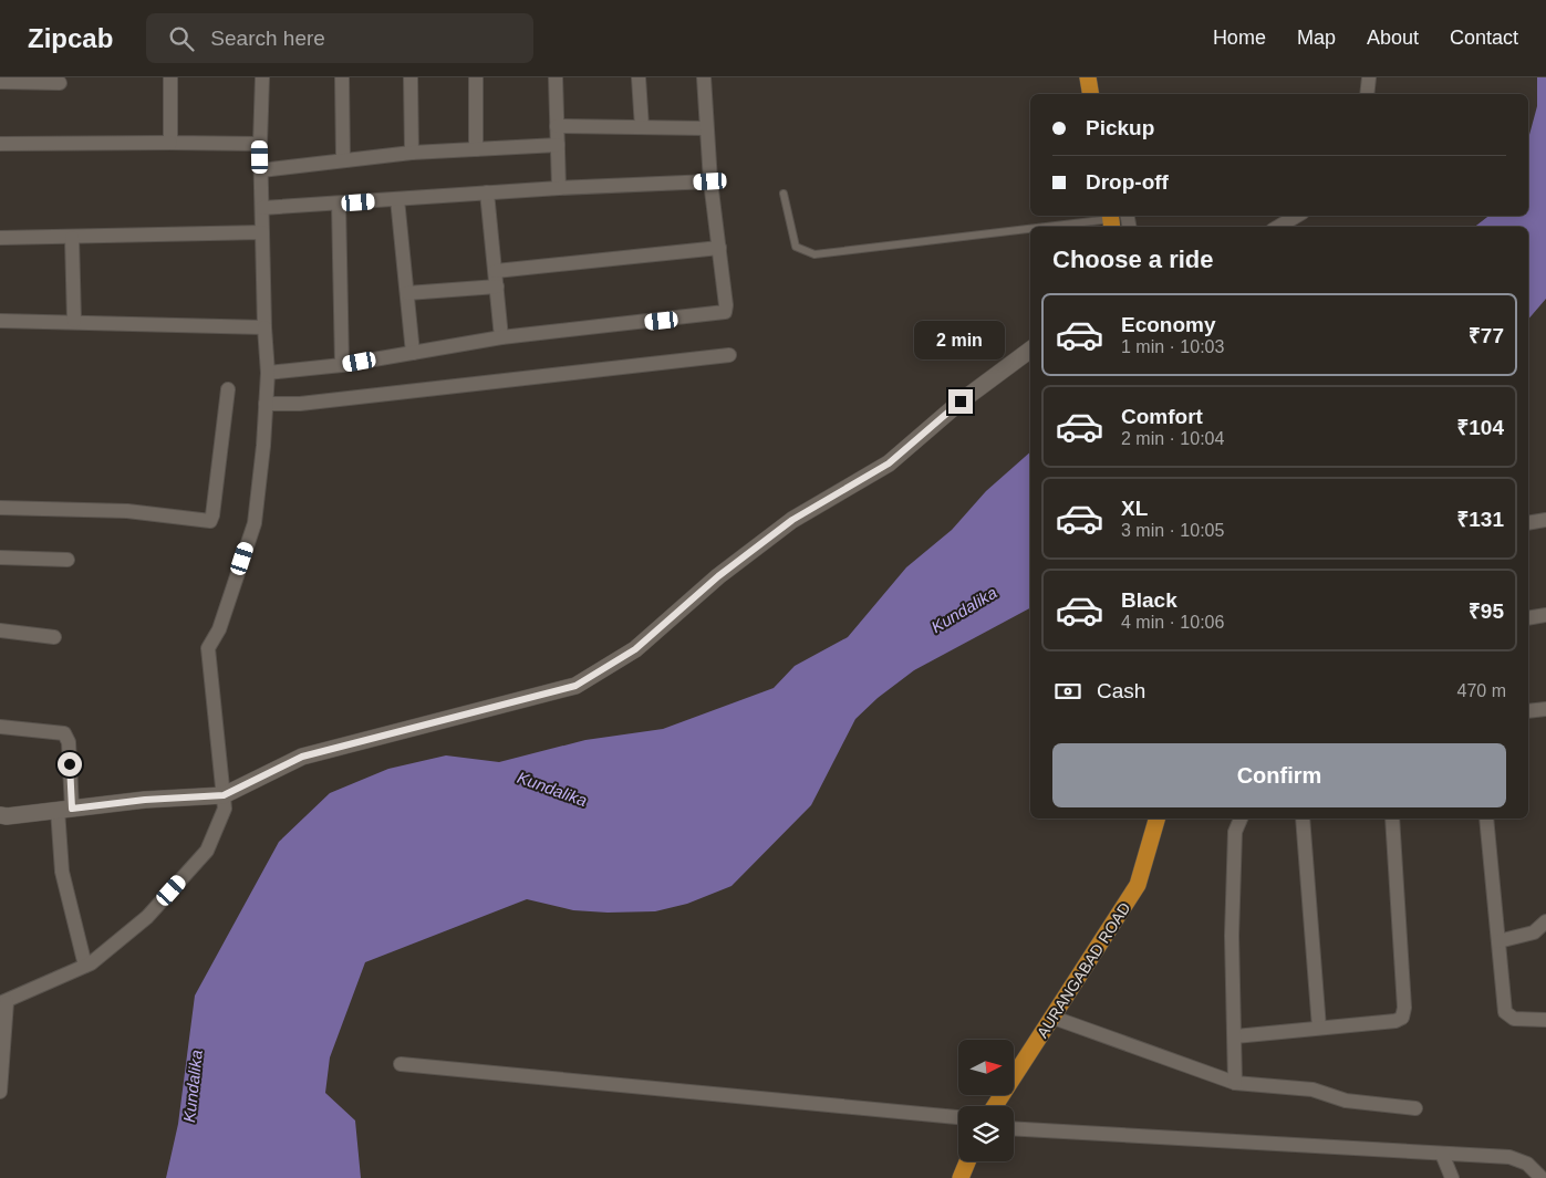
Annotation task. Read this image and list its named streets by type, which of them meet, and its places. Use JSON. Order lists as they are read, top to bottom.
{
  "streets": {
    "main road": ["AURANGABAD ROAD"]
  },
  "water": ["Kundalika"],
  "north": "right",
  "page": {
    "header": "Zipcab",
    "search": "Search here",
    "nav": [
      "Home",
      "Map",
      "About",
      "Contact"
    ],
    "banner": ["Pickup", "Drop-off"],
    "heading": "Choose a ride",
    "list": [
      {
        "name": "Economy",
        "note": "1 min · 10:03",
        "value": "₹77"
      },
      {
        "name": "Comfort",
        "note": "2 min · 10:04",
        "value": "₹104"
      },
      {
        "name": "XL",
        "note": "3 min · 10:05",
        "value": "₹131"
      },
      {
        "name": "Black",
        "note": "4 min · 10:06",
        "value": "₹95"
      }
    ],
    "bubble": "2 min",
    "pay": ["Cash", "470 m"],
    "buttons": "Confirm"
  }
}
